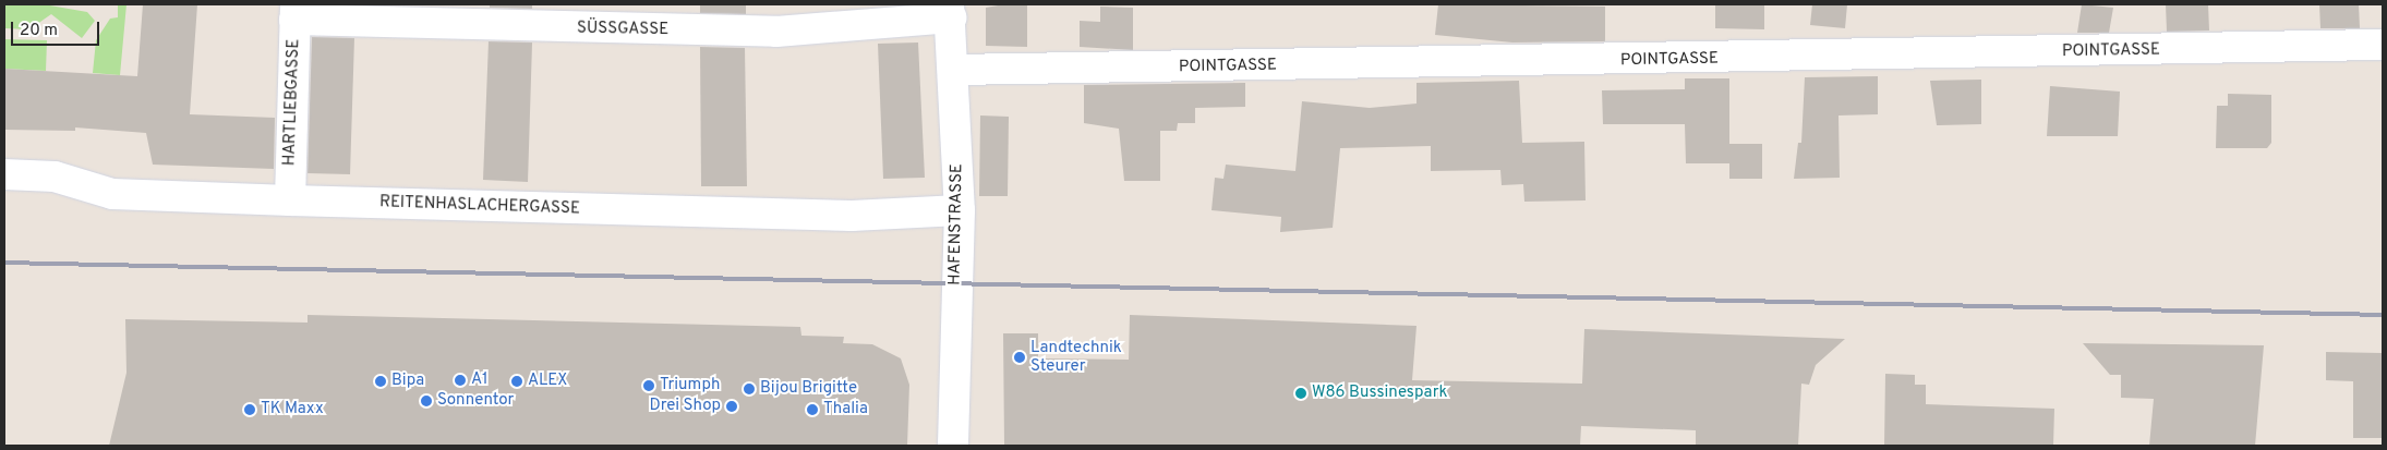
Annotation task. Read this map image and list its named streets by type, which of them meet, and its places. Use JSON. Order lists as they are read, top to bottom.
{
  "streets": {
    "street": [
      "SÜSSGASSE",
      "POINTGASSE",
      "HARTLIEBGASSE",
      "REITENHASLACHERGASSE",
      "HAFENSTRASSE"
    ]
  },
  "crossings": [
    ["SÜSSGASSE", "HARTLIEBGASSE"],
    ["SÜSSGASSE", "HAFENSTRASSE"],
    ["POINTGASSE", "HAFENSTRASSE"],
    ["HARTLIEBGASSE", "REITENHASLACHERGASSE"],
    ["REITENHASLACHERGASSE", "HAFENSTRASSE"]
  ],
  "places": [
    "Landtechnik Steurer",
    "A1",
    "Bipa",
    "ALEX",
    "Triumph",
    "Bijou Brigitte",
    "W86 Bussinespark",
    "Sonnentor",
    "Drei Shop",
    "TK Maxx",
    "Thalia"
  ],
  "scale_bar": "20 m"
}
